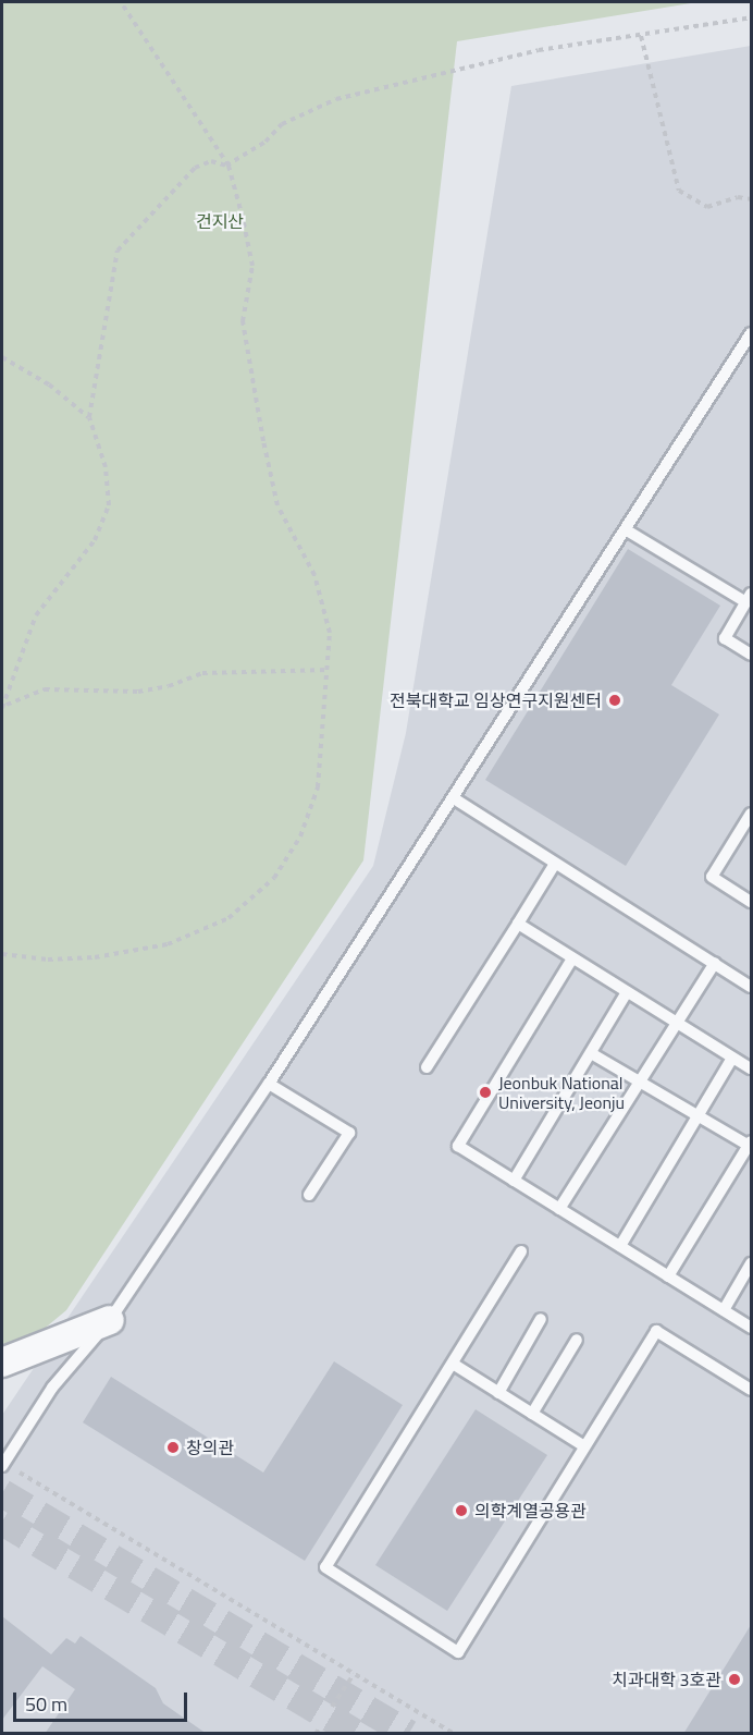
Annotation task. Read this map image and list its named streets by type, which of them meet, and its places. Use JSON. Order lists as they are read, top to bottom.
{
  "parks": ["건지산"],
  "places": [
    "전북대학교 임상연구지원센터",
    "Jeonbuk National University, Jeonju",
    "창의관",
    "의학계열공용관",
    "치과대학 3호관"
  ],
  "scale_bar": "50 m"
}
